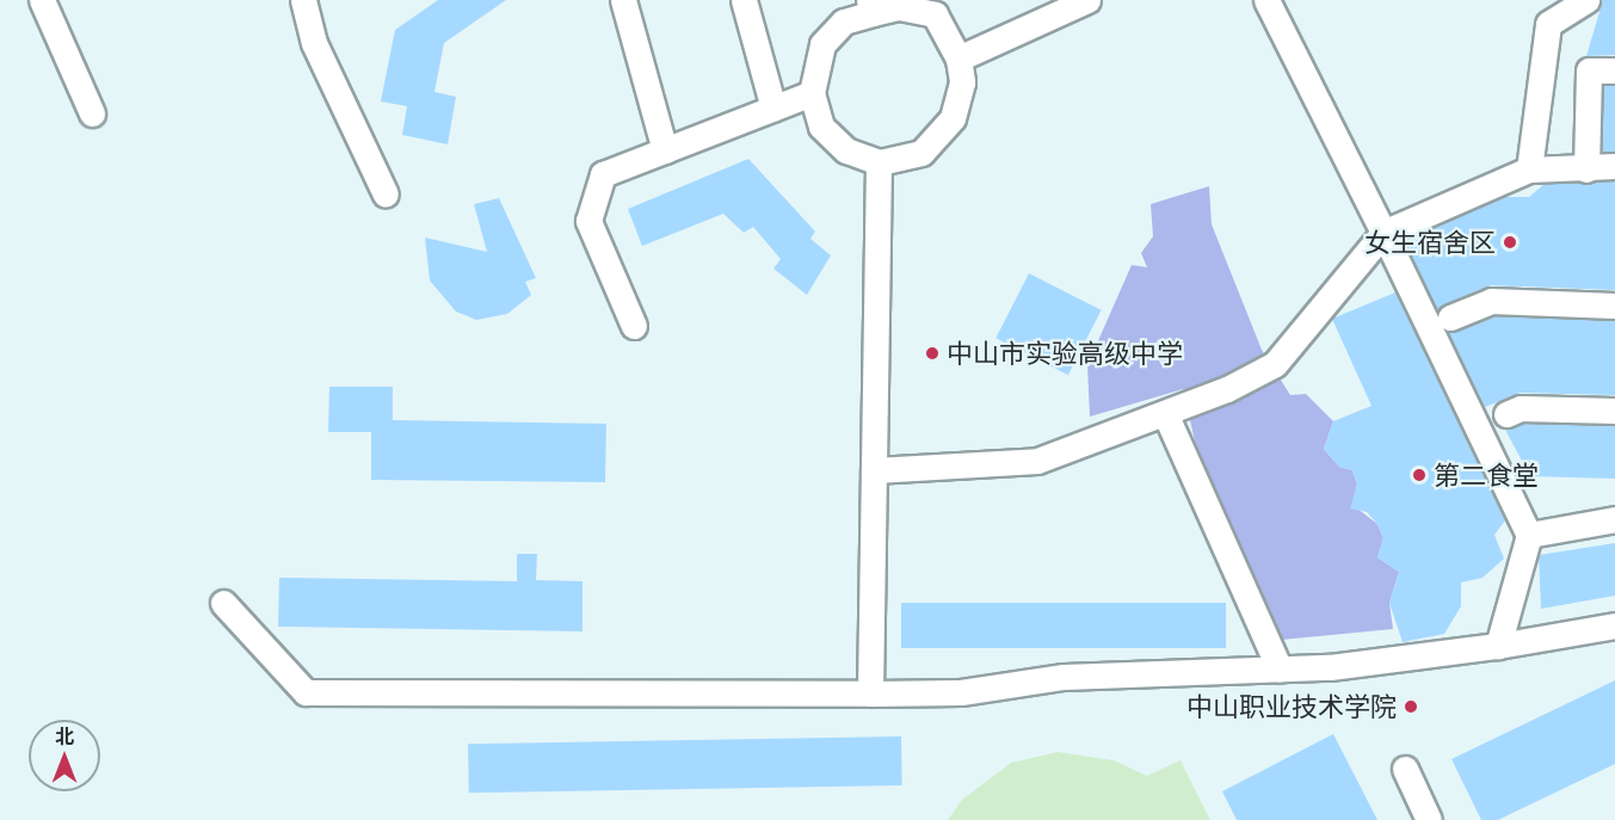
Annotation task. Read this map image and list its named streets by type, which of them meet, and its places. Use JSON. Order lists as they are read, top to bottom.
{
  "places": [
    "女生宿舍区",
    "中山市实验高级中学",
    "第二食堂",
    "中山职业技术学院"
  ],
  "north": "top"
}
